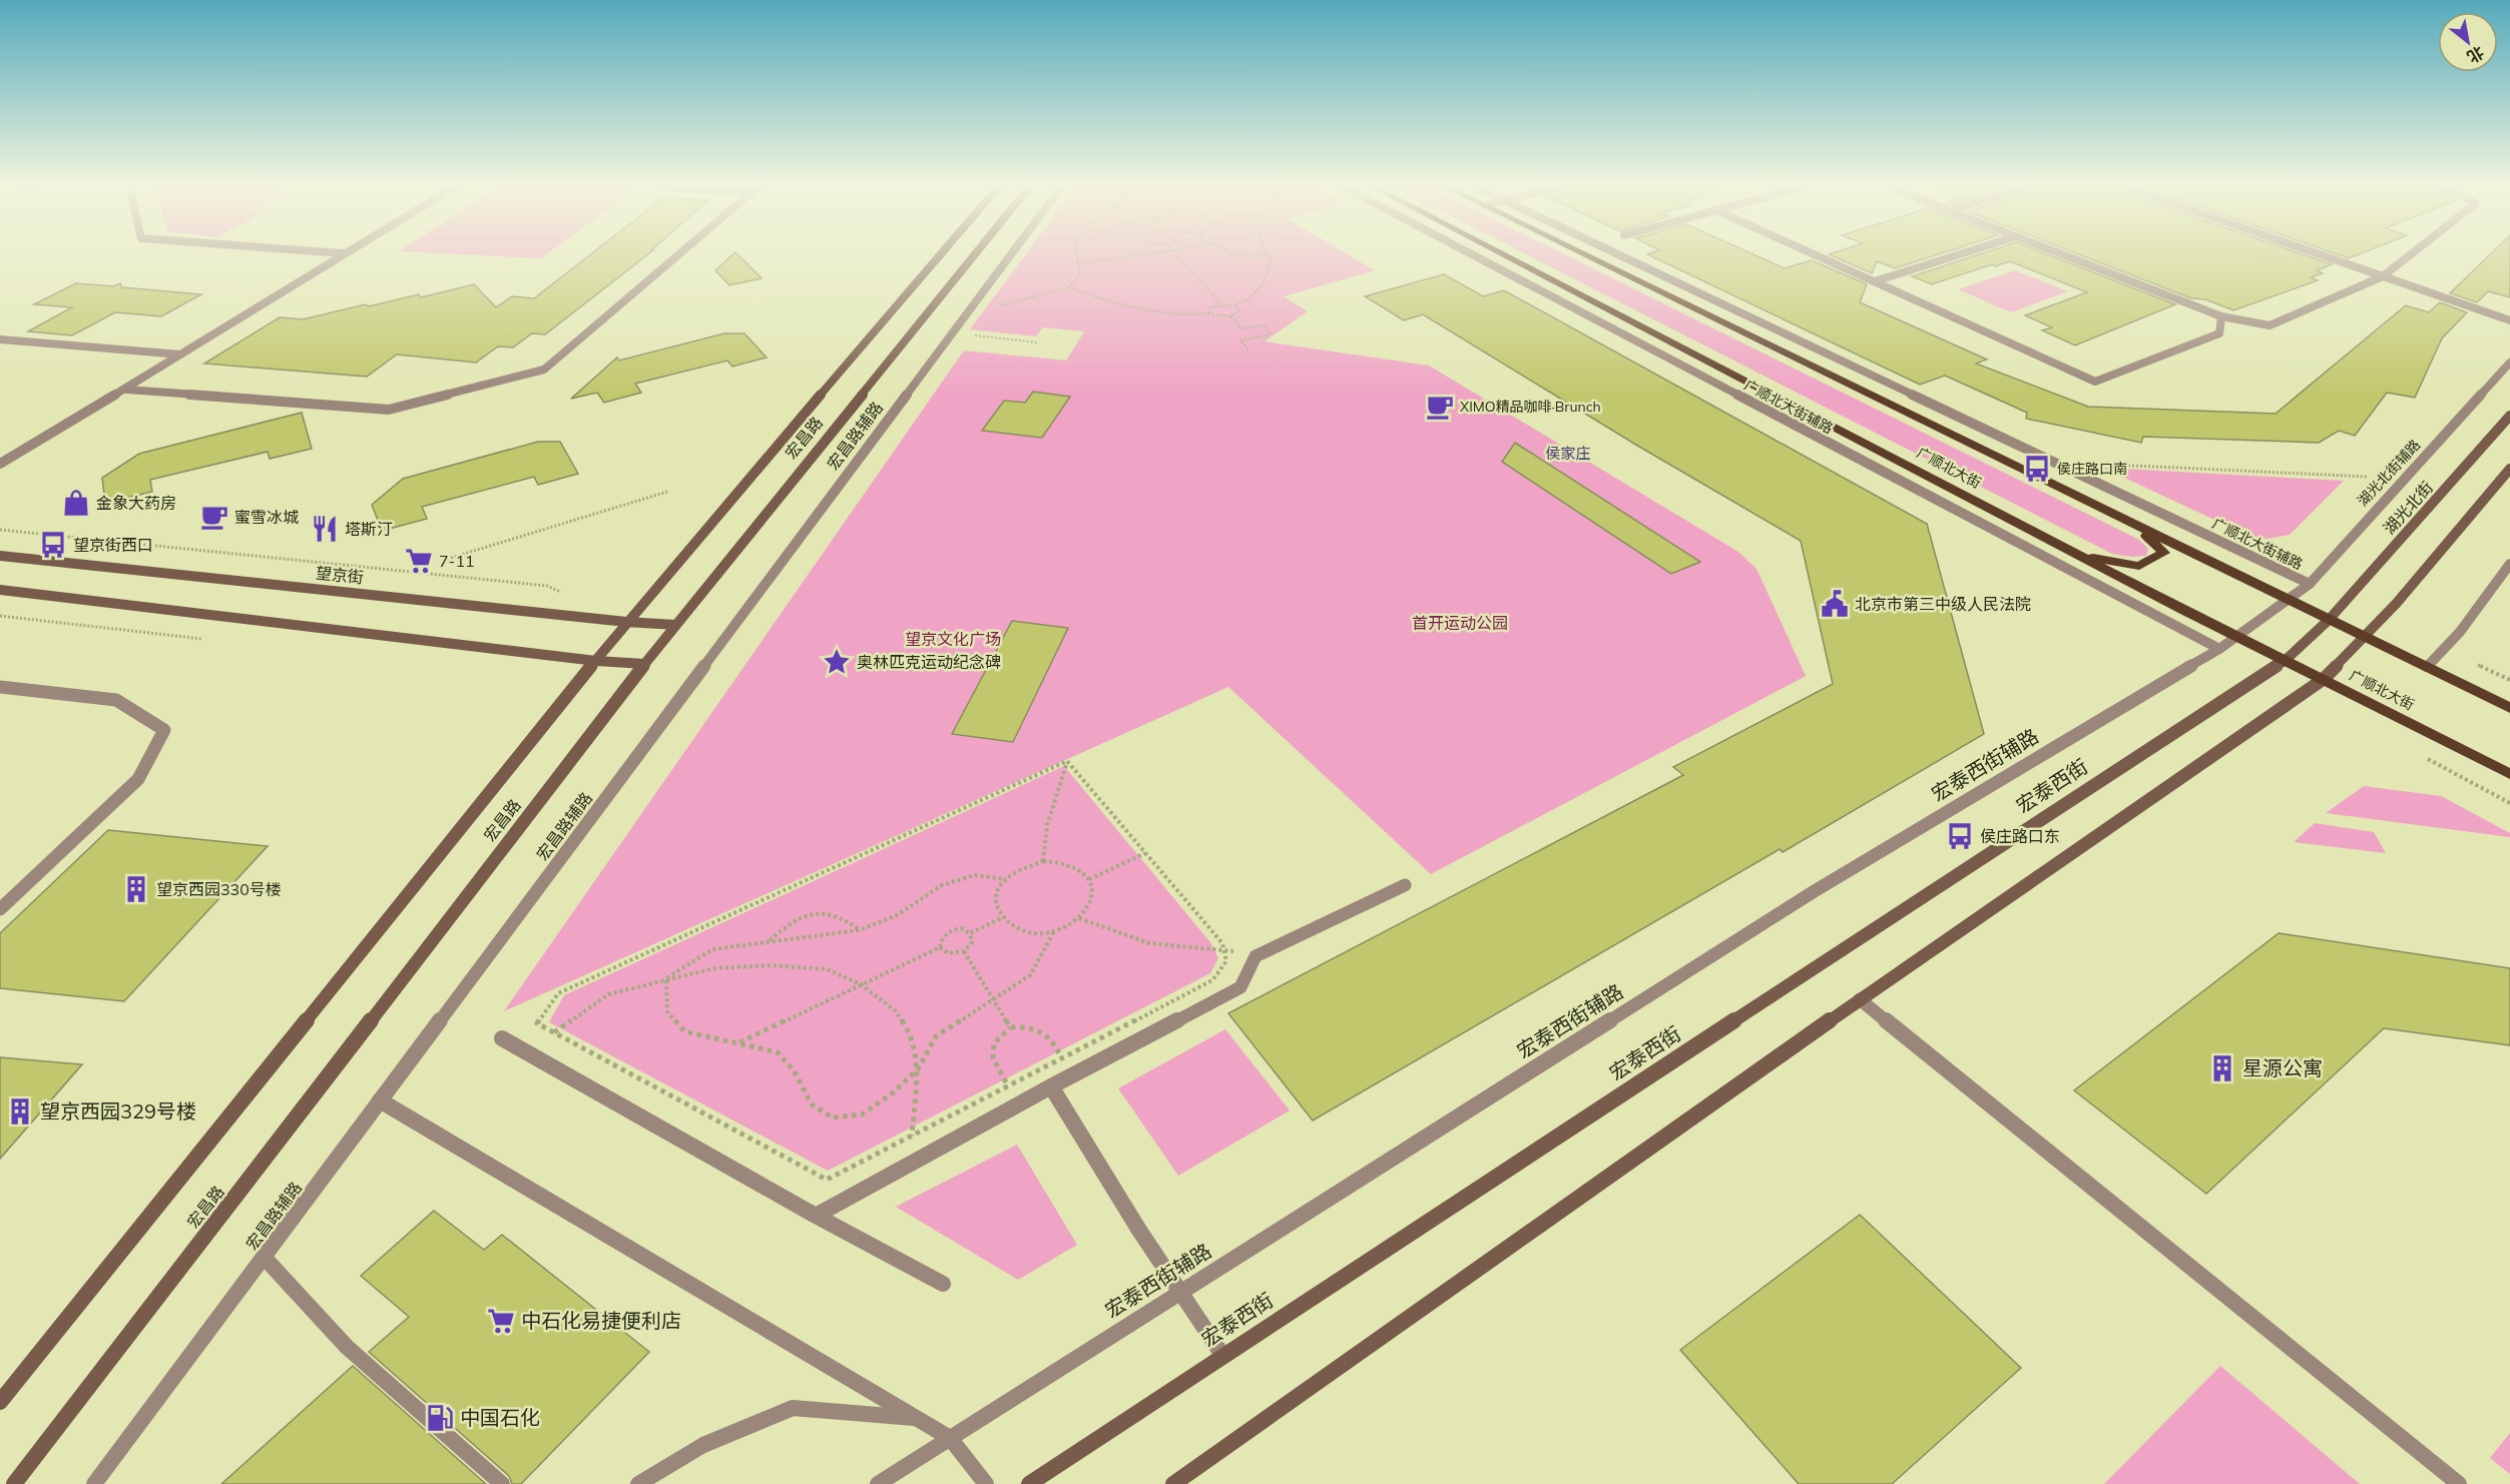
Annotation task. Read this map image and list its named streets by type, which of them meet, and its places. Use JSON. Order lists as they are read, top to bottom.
{
  "streets": {
    "main road": [
      "宏昌路",
      "广顺北大街",
      "湖光北街",
      "望京街",
      "宏泰西街"
    ],
    "street": [
      "广顺北大街辅路",
      "宏昌路辅路",
      "湖光北街辅路",
      "宏泰西街辅路"
    ]
  },
  "crossings": [
    ["广顺北大街辅路", "湖光北街辅路"],
    ["广顺北大街辅路", "宏泰西街辅路"],
    ["宏昌路", "望京街"],
    ["广顺北大街", "湖光北街辅路"],
    ["广顺北大街", "湖光北街"],
    ["广顺北大街", "宏泰西街辅路"],
    ["广顺北大街", "宏泰西街"],
    ["湖光北街辅路", "宏泰西街辅路"],
    ["湖光北街", "宏泰西街"]
  ],
  "districts": ["侯家庄"],
  "parks": ["首开运动公园", "望京文化广场"],
  "places": {
    "cafe": ["XIMO精品咖啡·Brunch", "蜜雪冰城"],
    "bus stop": ["侯庄路口南", "望京街西口", "侯庄路口东"],
    "shop": ["金象大药房"],
    "restaurant": ["塔斯汀"],
    "supermarket": ["7-11", "中石化易捷便利店"],
    "public building": ["北京市第三中级人民法院"],
    "place": ["奥林匹克运动纪念碑"],
    "building": ["望京西园330号楼", "星源公寓", "望京西园329号楼"],
    "fuel station": ["中国石化"]
  },
  "north": "bottom right"
}
